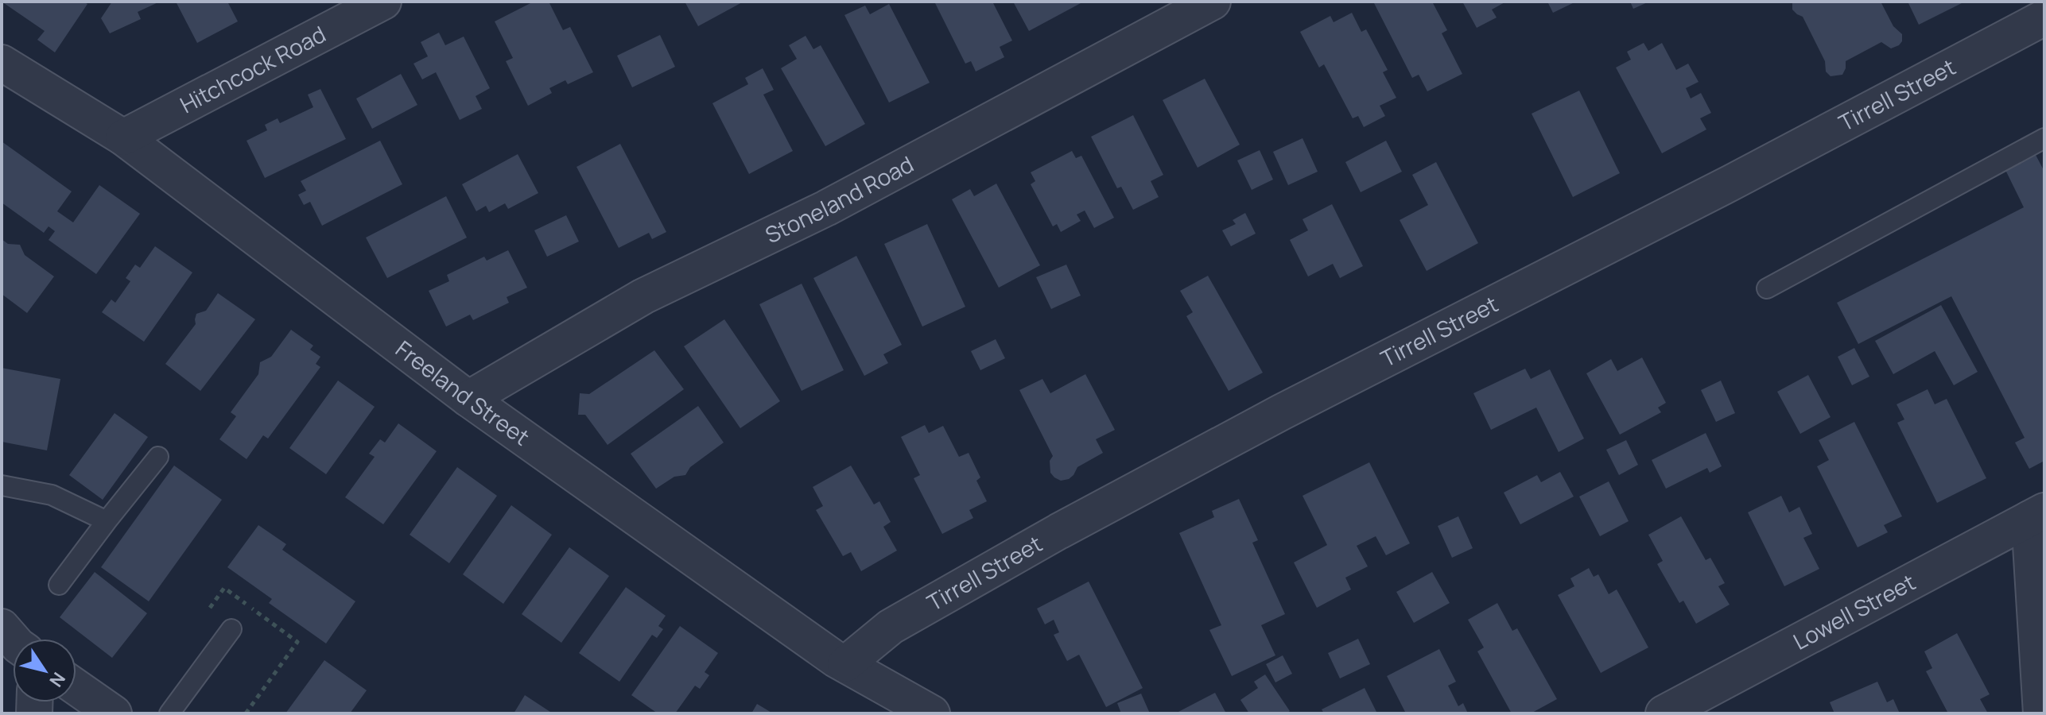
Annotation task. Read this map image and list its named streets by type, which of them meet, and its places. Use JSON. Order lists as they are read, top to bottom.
{
  "streets": {
    "street": [
      "Hitchcock Road",
      "Tirrell Street",
      "Stoneland Road",
      "Freeland Street",
      "Lowell Street"
    ]
  },
  "crossings": [
    ["Hitchcock Road", "Freeland Street"],
    ["Tirrell Street", "Freeland Street"],
    ["Stoneland Road", "Freeland Street"]
  ],
  "north": "bottom right"
}
